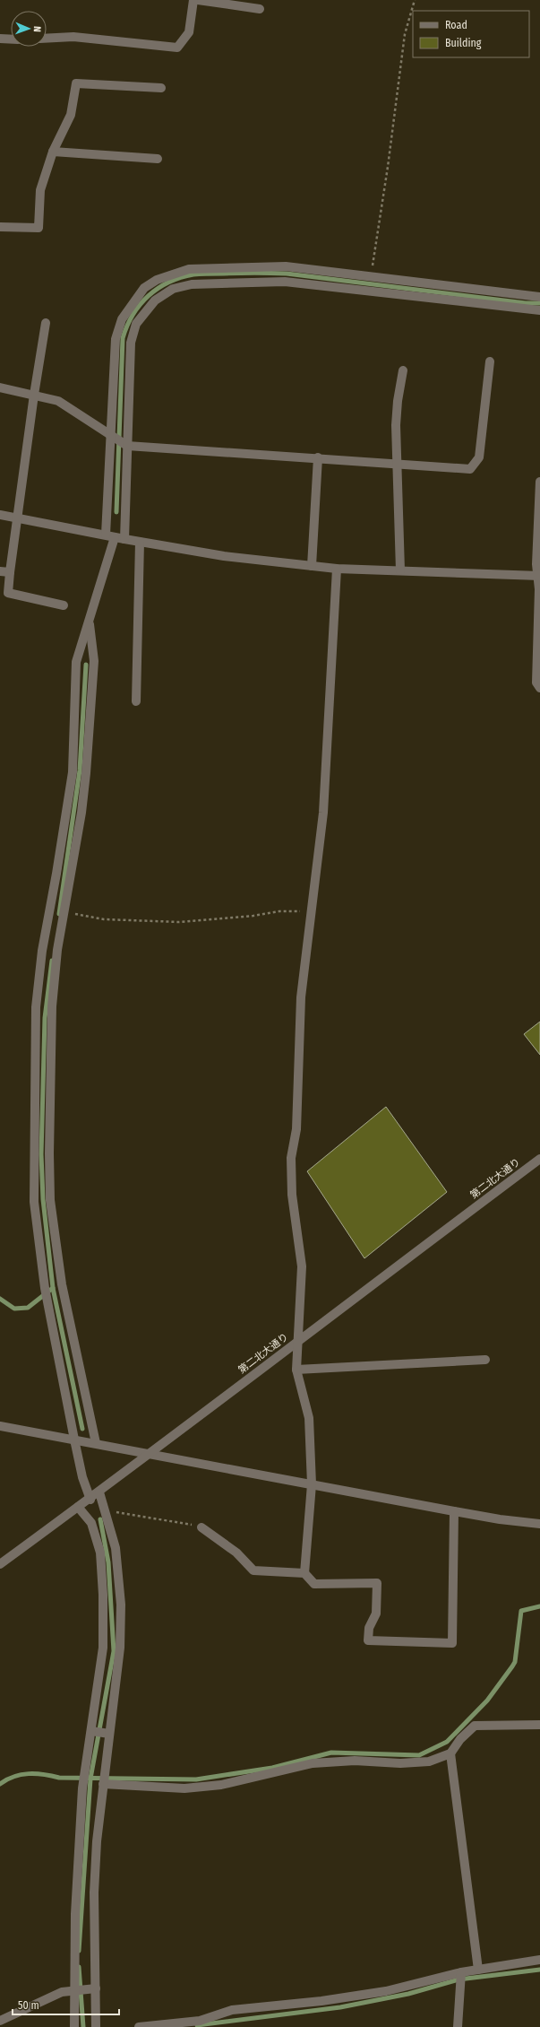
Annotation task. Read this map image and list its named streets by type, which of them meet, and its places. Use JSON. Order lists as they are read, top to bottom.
{
  "streets": {
    "street": ["第二北大通り"]
  },
  "legend": ["Road", "Building"],
  "scale_bar": "50 m",
  "north": "right"
}
